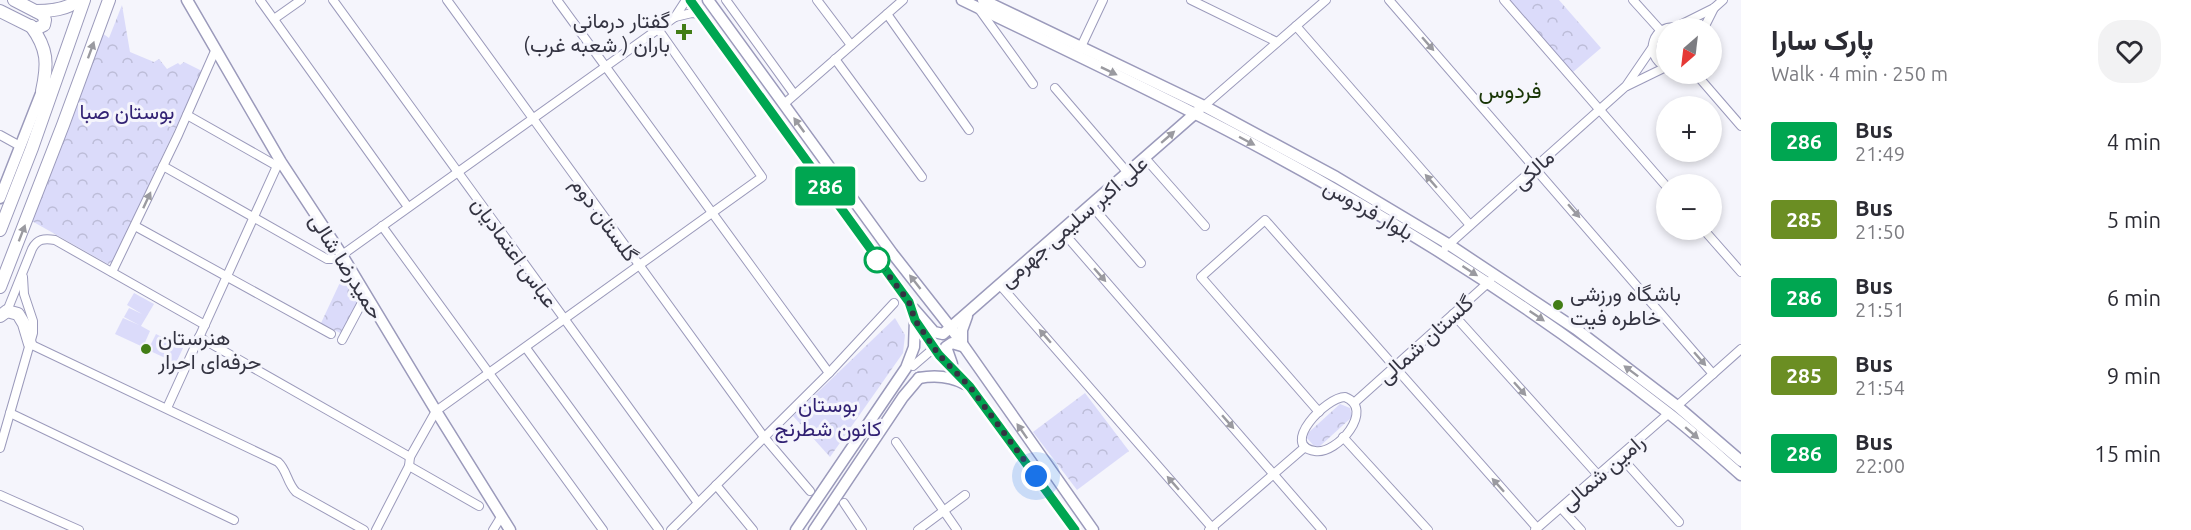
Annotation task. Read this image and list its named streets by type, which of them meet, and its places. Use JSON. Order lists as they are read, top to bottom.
{
  "streets": {
    "main road": ["بلوار فردوس", "علی اکبر سلیمی جهرمی", "حمیدرضا شالی"],
    "street": [
      "مالکی",
      "گلستان دوم",
      "عباس اعتمادیان",
      "گلستان شمالی",
      "رامین شمالی"
    ]
  },
  "crossings": [
    ["مالکی", "بلوار فردوس"],
    ["بلوار فردوس", "علی اکبر سلیمی جهرمی"],
    ["بلوار فردوس", "گلستان شمالی"],
    ["بلوار فردوس", "رامین شمالی"]
  ],
  "districts": ["فردوس"],
  "parks": ["بوستان صبا", "بوستان کانون شطرنج"],
  "places": {
    "health": ["گفتار درمانی باران ( شعبه غرب)"],
    "other": ["باشگاه ورزشی خاطره فیت", "هنرستان حرفه‌ای احرار"]
  },
  "lines": ["bus line 286"],
  "north": "bottom left",
  "page": {
    "on_map": "286",
    "heading": ["پارک سارا", "Walk · 4 min · 250 m"],
    "map_buttons": ["+", "−"],
    "list": [
      {
        "mark": "286",
        "name": "Bus",
        "note": "21:49",
        "value": "4 min"
      },
      {
        "mark": "285",
        "name": "Bus",
        "note": "21:50",
        "value": "5 min"
      },
      {
        "mark": "286",
        "name": "Bus",
        "note": "21:51",
        "value": "6 min"
      },
      {
        "mark": "285",
        "name": "Bus",
        "note": "21:54",
        "value": "9 min"
      },
      {
        "mark": "286",
        "name": "Bus",
        "note": "22:00",
        "value": "15 min"
      }
    ]
  }
}
